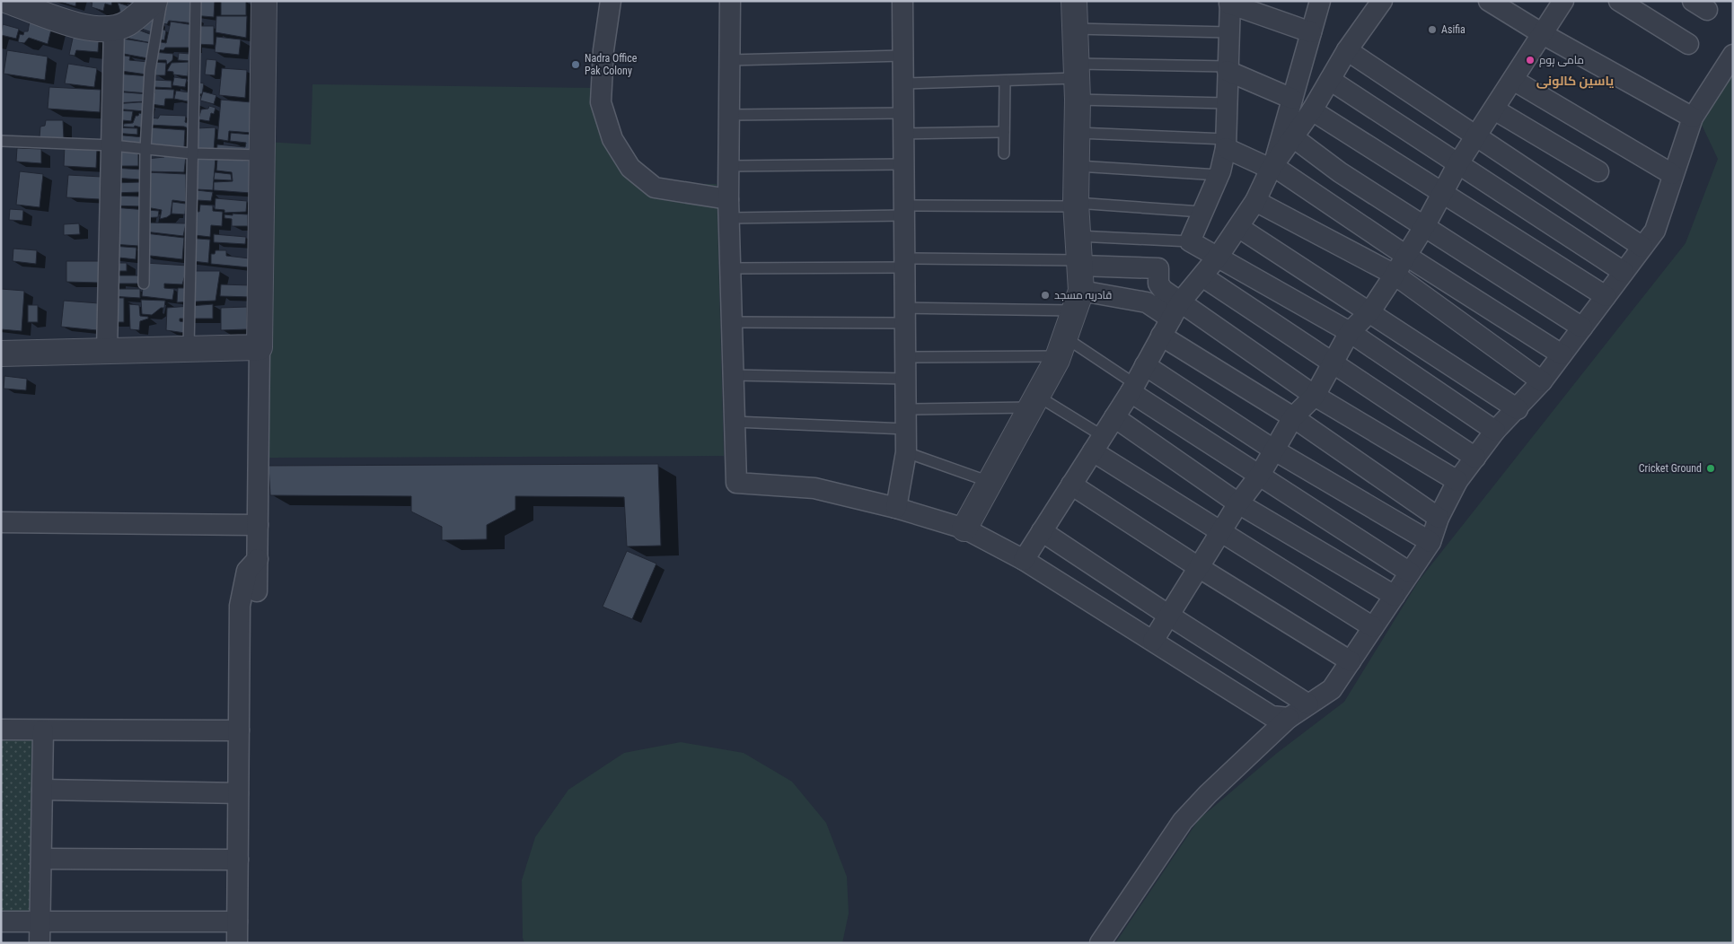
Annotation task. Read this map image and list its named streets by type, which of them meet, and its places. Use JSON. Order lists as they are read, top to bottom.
{
  "districts": ["یاسین کالونی"],
  "places": [
    "Asifia",
    "مامی ہوم",
    "Nadra Office Pak Colony",
    "قادریہ مسجد",
    "Cricket Ground"
  ]
}
